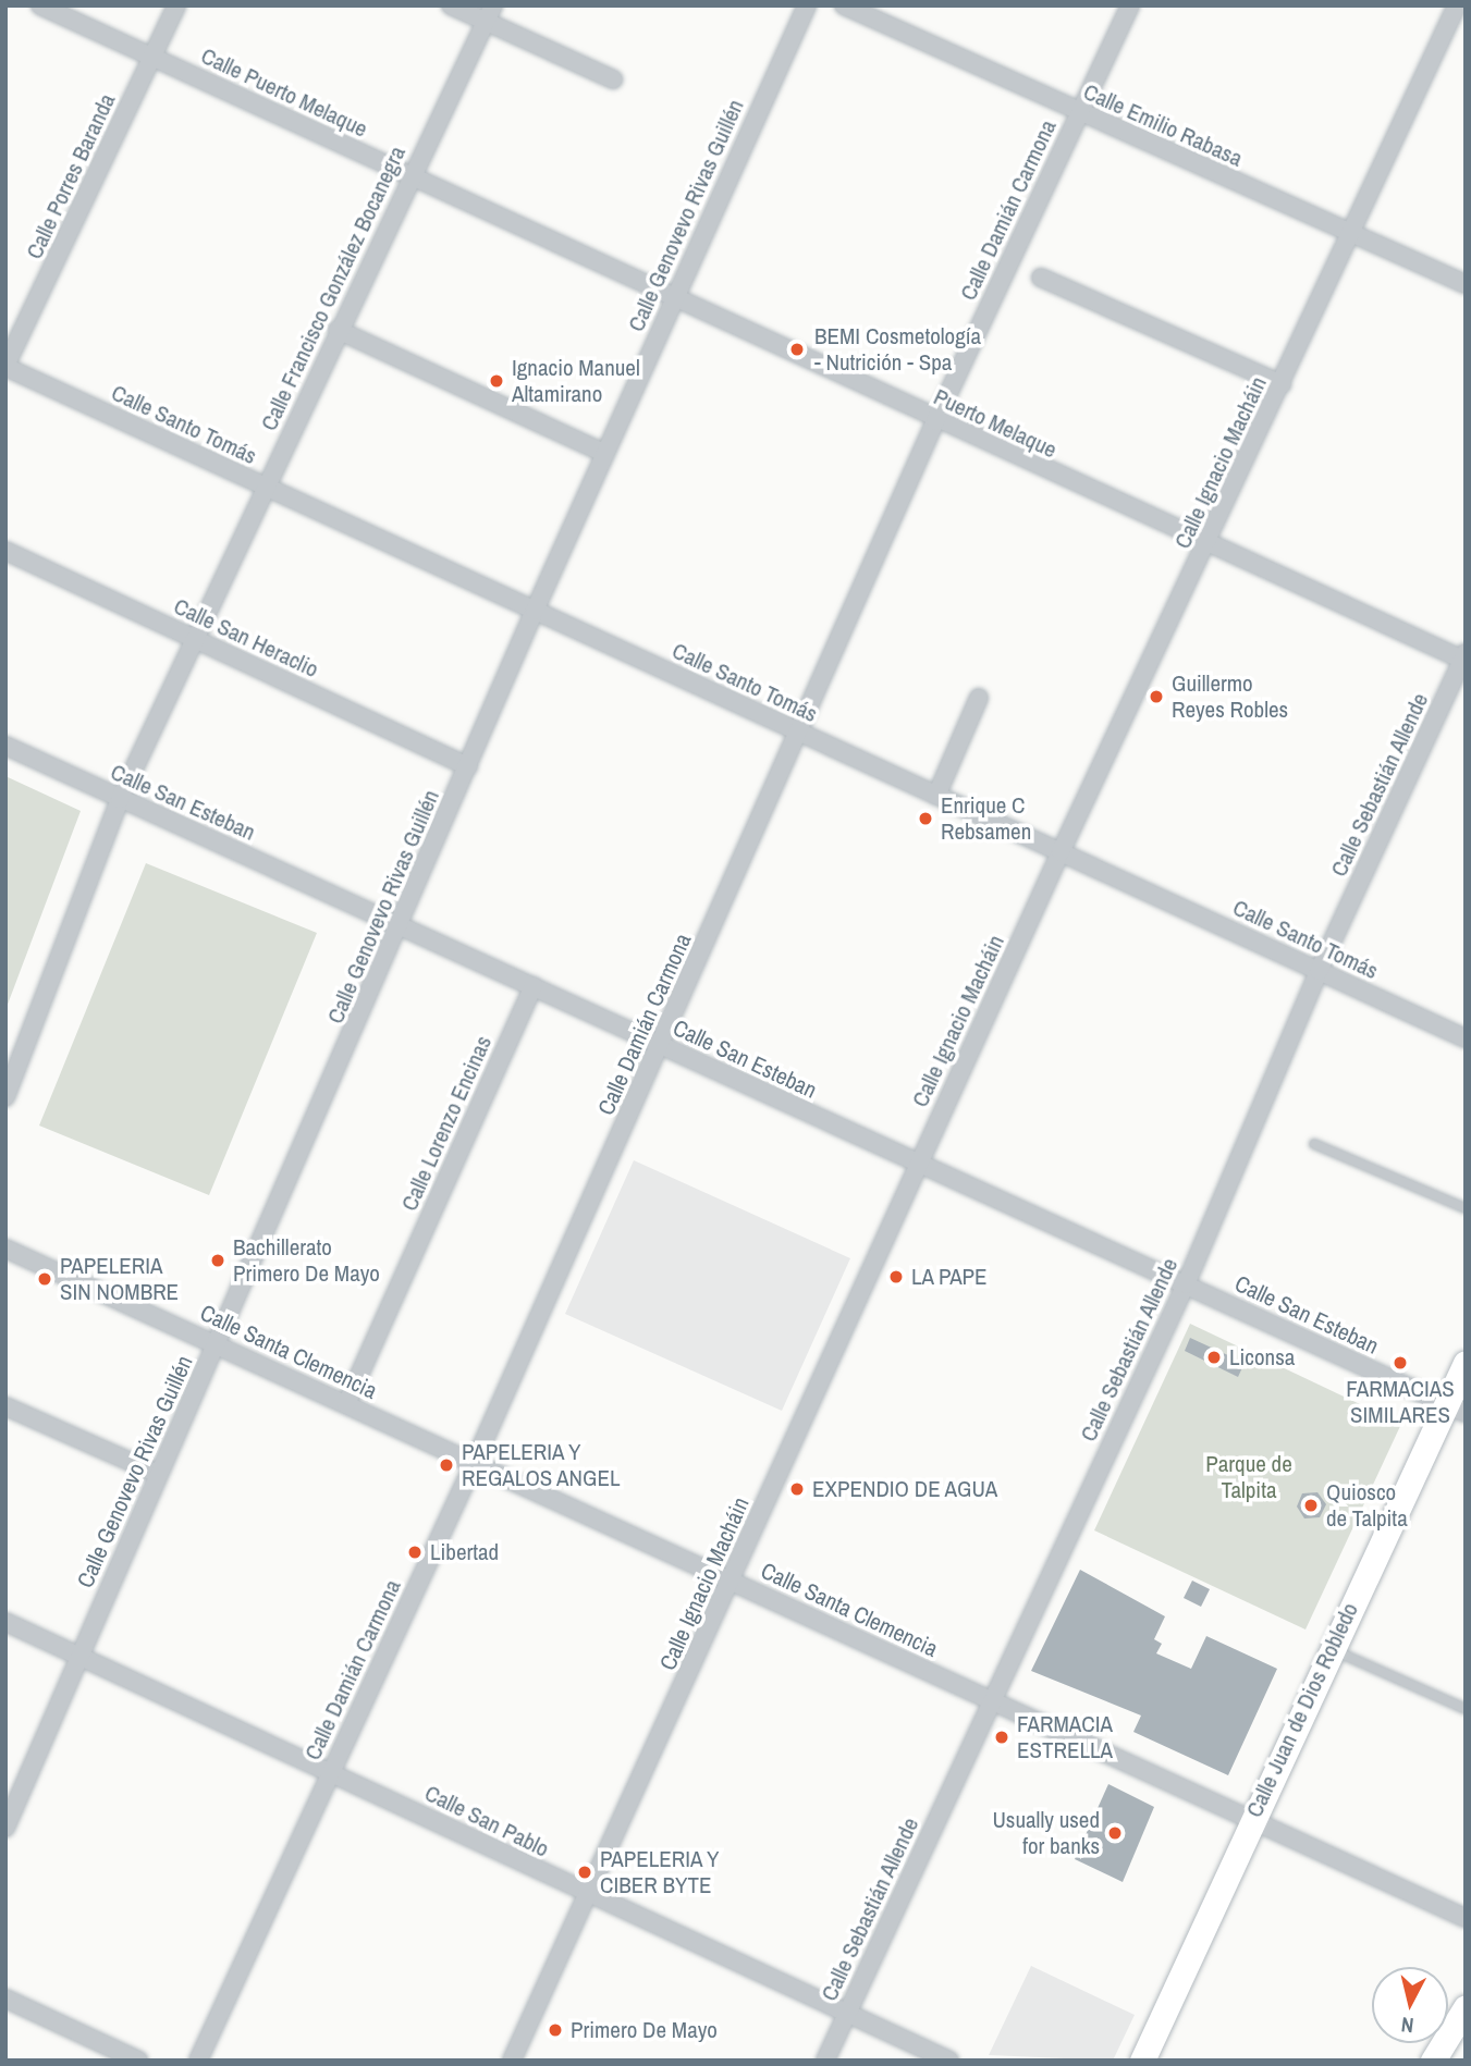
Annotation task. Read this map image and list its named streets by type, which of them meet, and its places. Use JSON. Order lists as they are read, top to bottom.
{
  "streets": {
    "street": [
      "Calle Puerto Melaque",
      "Calle Emilio Rabasa",
      "Calle Porres Baranda",
      "Calle Damián Carmona",
      "Calle Genovevo Rivas Guillén",
      "Calle Francisco González Bocanegra",
      "Puerto Melaque",
      "Calle Santo Tomás",
      "Calle Ignacio Macháin",
      "Calle San Heraclio",
      "Calle Sebastián Allende",
      "Calle San Esteban",
      "Calle Lorenzo Encinas",
      "Calle Santa Clemencia",
      "Calle Juan de Dios Robledo",
      "Calle San Pablo"
    ]
  },
  "crossings": [
    ["Calle Puerto Melaque", "Calle Porres Baranda"],
    ["Calle Puerto Melaque", "Calle Francisco González Bocanegra"],
    ["Calle Puerto Melaque", "Puerto Melaque"],
    ["Calle Emilio Rabasa", "Calle Damián Carmona"],
    ["Calle Emilio Rabasa", "Calle Ignacio Macháin"],
    ["Calle Porres Baranda", "Calle Santo Tomás"],
    ["Calle Damián Carmona", "Puerto Melaque"],
    ["Calle Damián Carmona", "Calle Santo Tomás"],
    ["Calle Damián Carmona", "Calle San Esteban"],
    ["Calle Damián Carmona", "Calle Santa Clemencia"],
    ["Calle Damián Carmona", "Calle San Pablo"],
    ["Calle Genovevo Rivas Guillén", "Puerto Melaque"],
    ["Calle Genovevo Rivas Guillén", "Calle Santo Tomás"],
    ["Calle Genovevo Rivas Guillén", "Calle San Heraclio"],
    ["Calle Genovevo Rivas Guillén", "Calle San Esteban"],
    ["Calle Genovevo Rivas Guillén", "Calle Santa Clemencia"],
    ["Calle Genovevo Rivas Guillén", "Calle San Pablo"],
    ["Calle Francisco González Bocanegra", "Calle Santo Tomás"],
    ["Calle Francisco González Bocanegra", "Calle San Heraclio"],
    ["Calle Francisco González Bocanegra", "Calle San Esteban"],
    ["Puerto Melaque", "Calle Ignacio Macháin"],
    ["Puerto Melaque", "Calle Sebastián Allende"],
    ["Calle Santo Tomás", "Calle Ignacio Macháin"],
    ["Calle Santo Tomás", "Calle Sebastián Allende"],
    ["Calle Ignacio Macháin", "Calle San Esteban"],
    ["Calle Ignacio Macháin", "Calle Santa Clemencia"],
    ["Calle Ignacio Macháin", "Calle San Pablo"],
    ["Calle Sebastián Allende", "Calle San Esteban"],
    ["Calle Sebastián Allende", "Calle Santa Clemencia"],
    ["Calle Sebastián Allende", "Calle San Pablo"],
    ["Calle San Esteban", "Calle Lorenzo Encinas"],
    ["Calle San Esteban", "Calle Juan de Dios Robledo"],
    ["Calle Lorenzo Encinas", "Calle Santa Clemencia"],
    ["Calle Santa Clemencia", "Calle Juan de Dios Robledo"]
  ],
  "parks": ["Parque de Talpita"],
  "places": [
    "BEMI Cosmetología - Nutrición - Spa",
    "Ignacio Manuel Altamirano",
    "Guillermo Reyes Robles",
    "Enrique C Rebsamen",
    "Bachillerato Primero De Mayo",
    "LA PAPE",
    "PAPELERIA SIN NOMBRE",
    "Liconsa",
    "FARMACIAS SIMILARES",
    "PAPELERIA Y REGALOS ANGEL",
    "EXPENDIO DE AGUA",
    "Quiosco de Talpita",
    "Libertad",
    "FARMACIA ESTRELLA",
    "Usually used for banks",
    "PAPELERIA Y CIBER BYTE",
    "Primero De Mayo"
  ],
  "north": "bottom"
}
